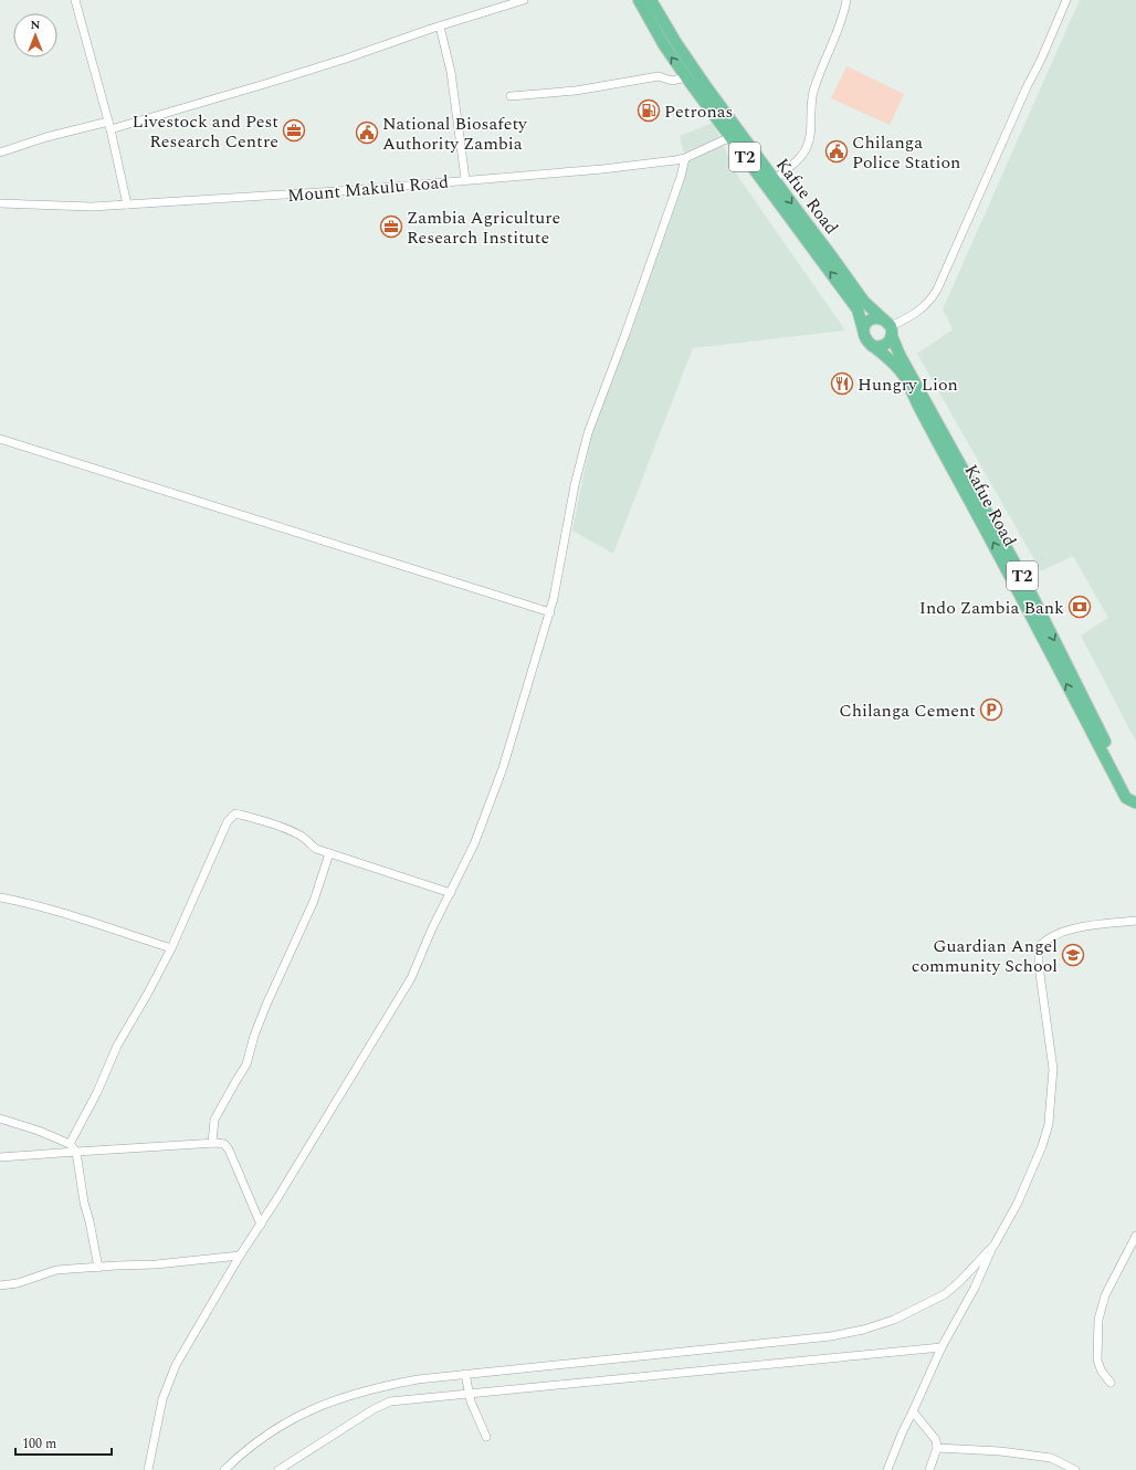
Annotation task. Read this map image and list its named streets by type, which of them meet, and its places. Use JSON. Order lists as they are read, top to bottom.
{
  "streets": {
    "highway": ["T2", "Kafue Road"],
    "street": ["Mount Makulu Road"]
  },
  "crossings": [
    ["Mount Makulu Road", "Kafue Road"]
  ],
  "places": {
    "fuel station": ["Petronas"],
    "office": ["Livestock and Pest Research Centre", "Zambia Agriculture Research Institute"],
    "public building": ["National Biosafety Authority Zambia", "Chilanga Police Station"],
    "restaurant": ["Hungry Lion"],
    "bank": ["Indo Zambia Bank"],
    "parking": ["Chilanga Cement"],
    "school or university": ["Guardian Angel community School"]
  },
  "scale_bar": "100 m",
  "north": "top"
}
